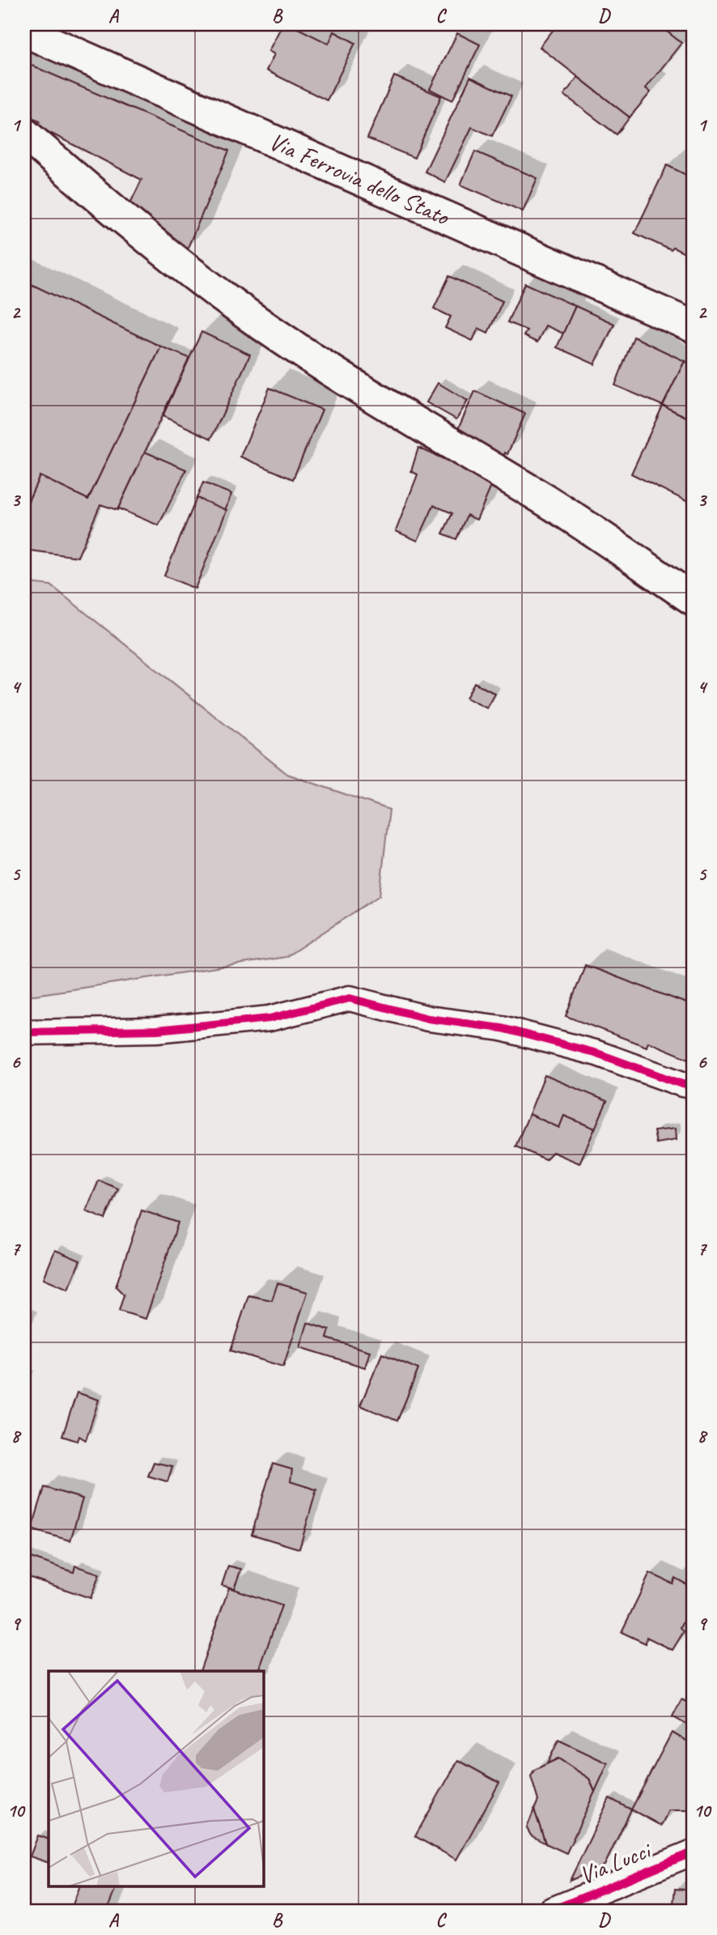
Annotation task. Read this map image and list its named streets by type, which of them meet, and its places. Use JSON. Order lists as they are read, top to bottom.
{
  "streets": {
    "main road": ["Via Ferrovia dello Stato"],
    "street": ["Via Lucci"]
  },
  "grid": {
    "columns": [
      "A",
      "B",
      "C",
      "D"
    ],
    "rows": [
      "1",
      "2",
      "3",
      "4",
      "5",
      "6",
      "7",
      "8",
      "9",
      "10"
    ]
  }
}
